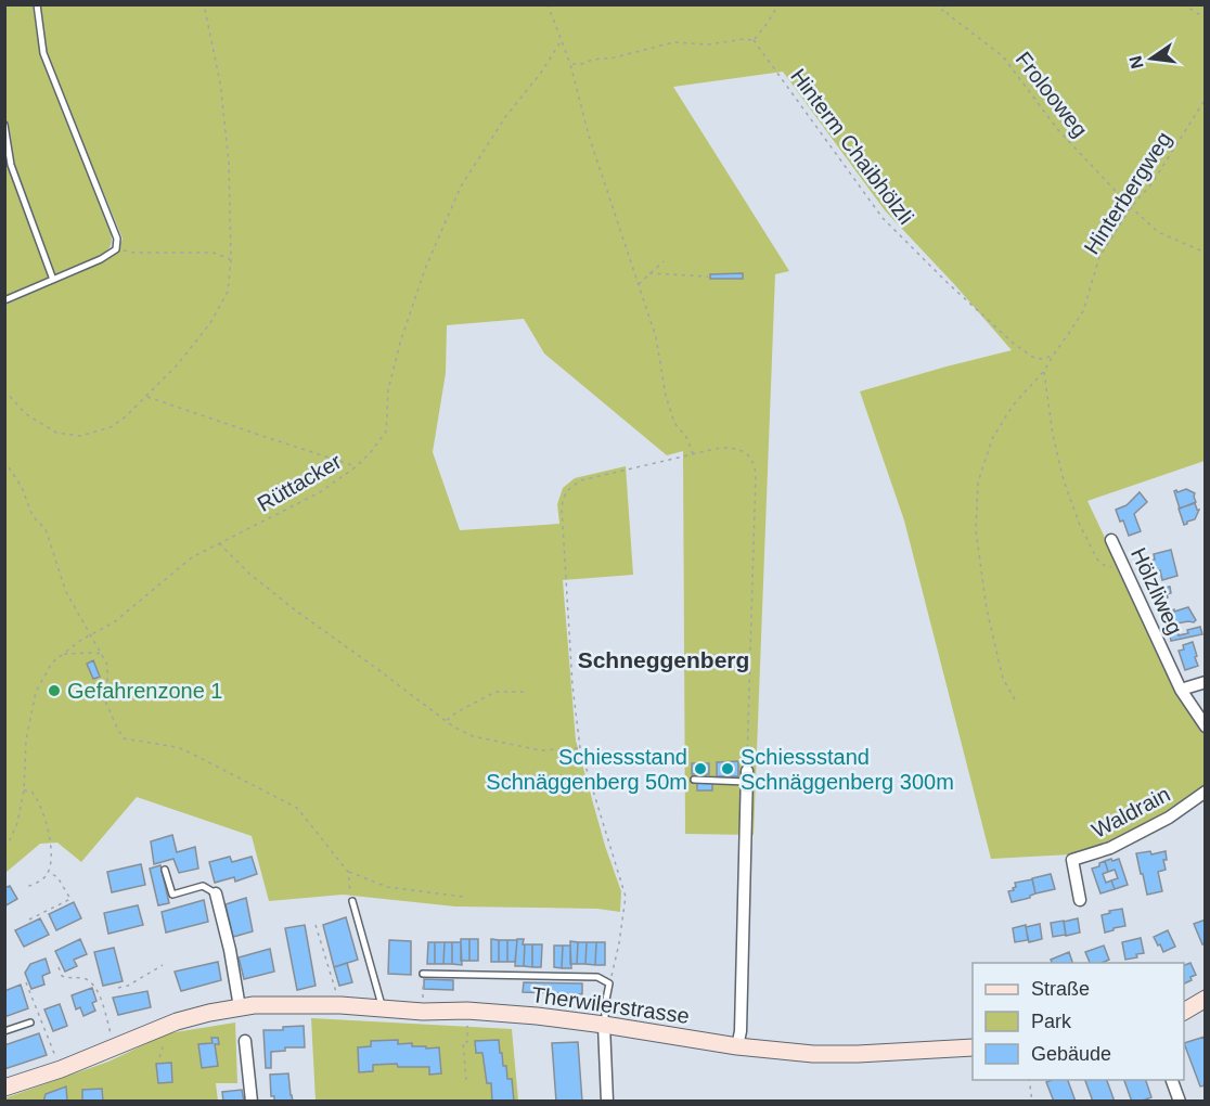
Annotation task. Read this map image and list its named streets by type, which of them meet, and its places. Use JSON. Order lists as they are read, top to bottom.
{
  "streets": {
    "main road": ["Therwilerstrasse"],
    "street": ["Hölzliweg", "Waldrain"],
    "path": [
      "Frolooweg",
      "Hinterm Chaibhölzli",
      "Hinterbergweg",
      "Rüttacker"
    ]
  },
  "crossings": [
    ["Frolooweg", "Hinterbergweg"],
    ["Hinterm Chaibhölzli", "Hinterbergweg"]
  ],
  "districts": ["Schneggenberg"],
  "places": ["Gefahrenzone 1", "Schiessstand Schnäggenberg 50m", "Schiessstand Schnäggenberg 300m"],
  "legend": ["Straße", "Park", "Gebäude"],
  "north": "left"
}
